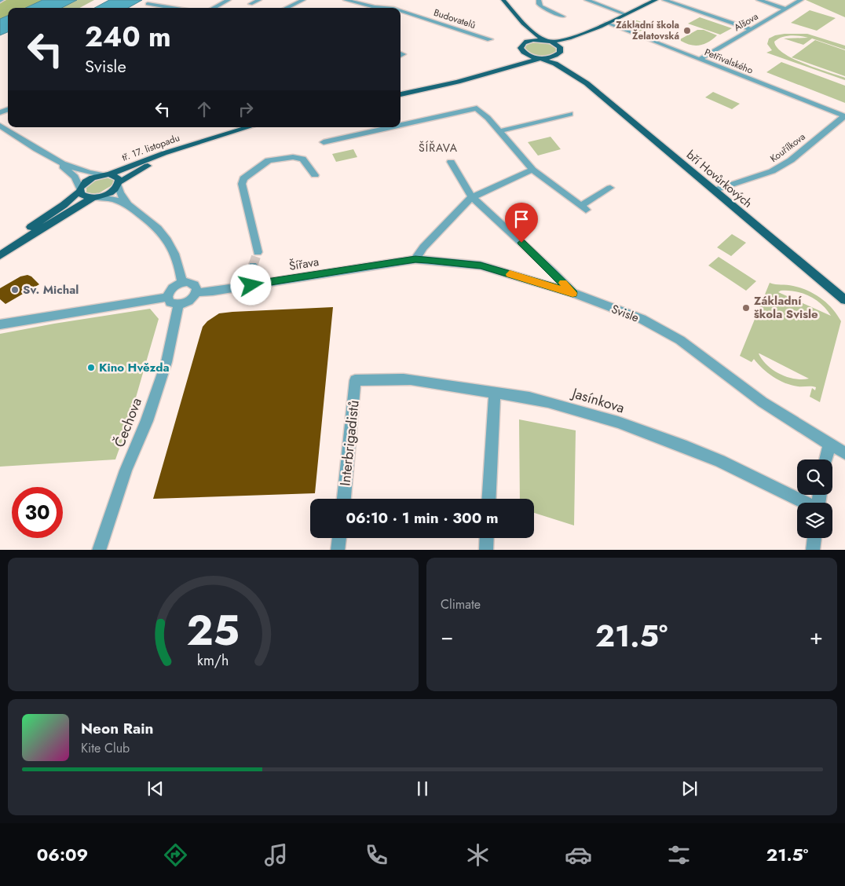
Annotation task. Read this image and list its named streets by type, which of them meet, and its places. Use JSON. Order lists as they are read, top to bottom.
{
  "streets": {
    "main road": ["tř. 17. listopadu", "bří Hovůrkových"],
    "street": [
      "Budovatelů",
      "Alšova",
      "Petřivalského",
      "Kouřílkova",
      "Šířava",
      "Svisle",
      "Jasínkova",
      "Čechova",
      "Interbrigadistů"
    ]
  },
  "crossings": [
    ["Alšova", "Petřivalského"],
    ["Petřivalského", "Kouřílkova"],
    ["Kouřílkova", "bří Hovůrkových"],
    ["Šířava", "Svisle"],
    ["Šířava", "Čechova"],
    ["Jasínkova", "Interbrigadistů"]
  ],
  "districts": ["ŠÍŘAVA"],
  "places": [
    "Základní škola Želatovská",
    "Sv. Michal",
    "Základní škola Svisle",
    "Kino Hvězda"
  ],
  "page": {
    "turn": ["240 m", "Svisle"],
    "limit": "30",
    "trip": "06:10 · 1 min · 300 m",
    "tile": "Climate",
    "heat": ["−", "21.5°", "+"],
    "song": ["Neon Rain", "Kite Club"],
    "tabs": ["06:09", "21.5°"],
    "gauge": ["25", "km/h"]
  }
}
